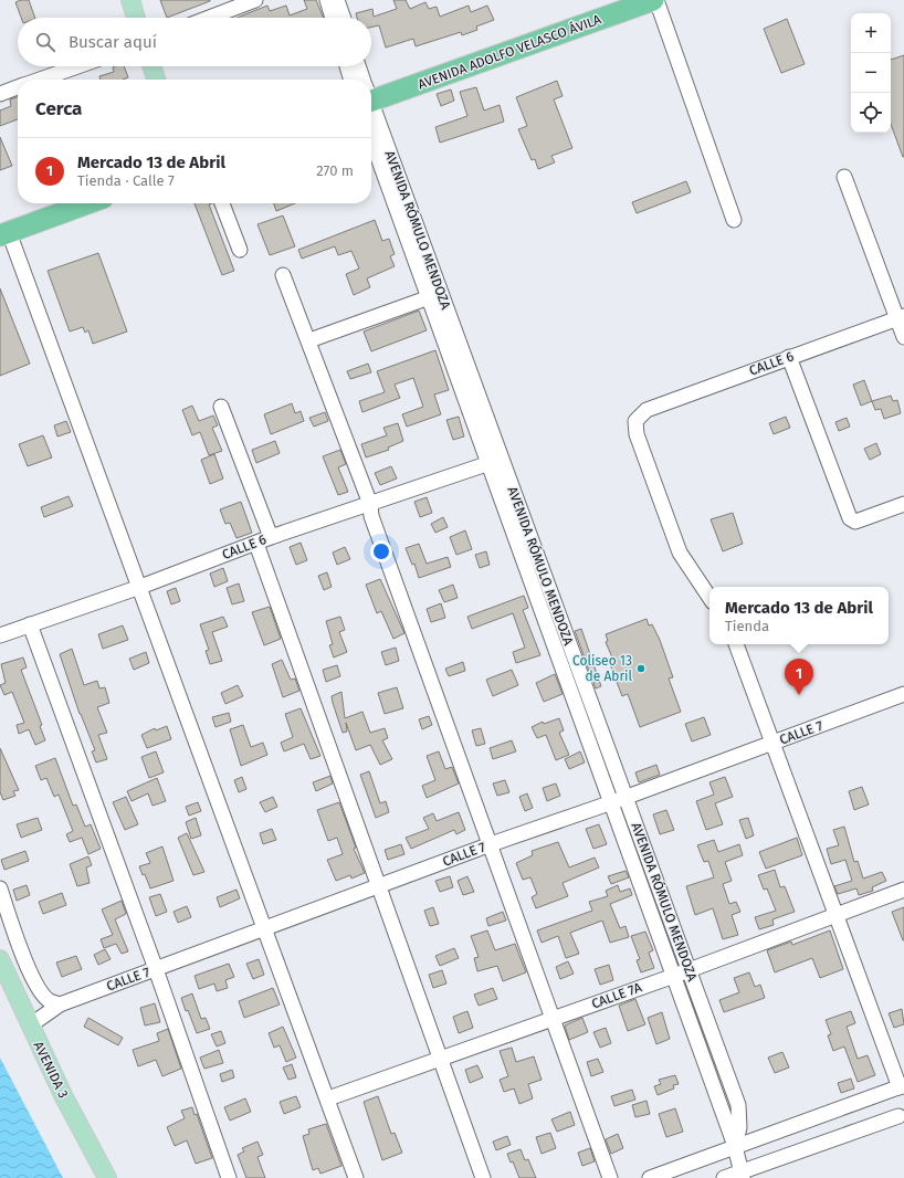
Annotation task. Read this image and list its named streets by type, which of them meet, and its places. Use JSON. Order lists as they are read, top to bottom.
{
  "streets": {
    "highway": ["AVENIDA ADOLFO VELASCO ÁVILA"],
    "main road": ["AVENIDA 3"],
    "street": [
      "AVENIDA RÓMULO MENDOZA",
      "CALLE 6",
      "CALLE 7",
      "CALLE 7A"
    ]
  },
  "crossings": [
    ["AVENIDA RÓMULO MENDOZA", "CALLE 6"],
    ["AVENIDA RÓMULO MENDOZA", "CALLE 7"],
    ["AVENIDA RÓMULO MENDOZA", "CALLE 7A"],
    ["CALLE 7", "AVENIDA 3"]
  ],
  "places": ["Coliseo 13 de Abril"],
  "page": {
    "map_buttons": ["+", "−"],
    "search": "Buscar aquí",
    "heading": "Cerca",
    "list": [
      {
        "mark": "1",
        "name": "Mercado 13 de Abril",
        "note": "Tienda · Calle 7",
        "value": "270 m"
      }
    ],
    "popup": ["Mercado 13 de Abril", "Tienda"],
    "pins": "1"
  }
}
